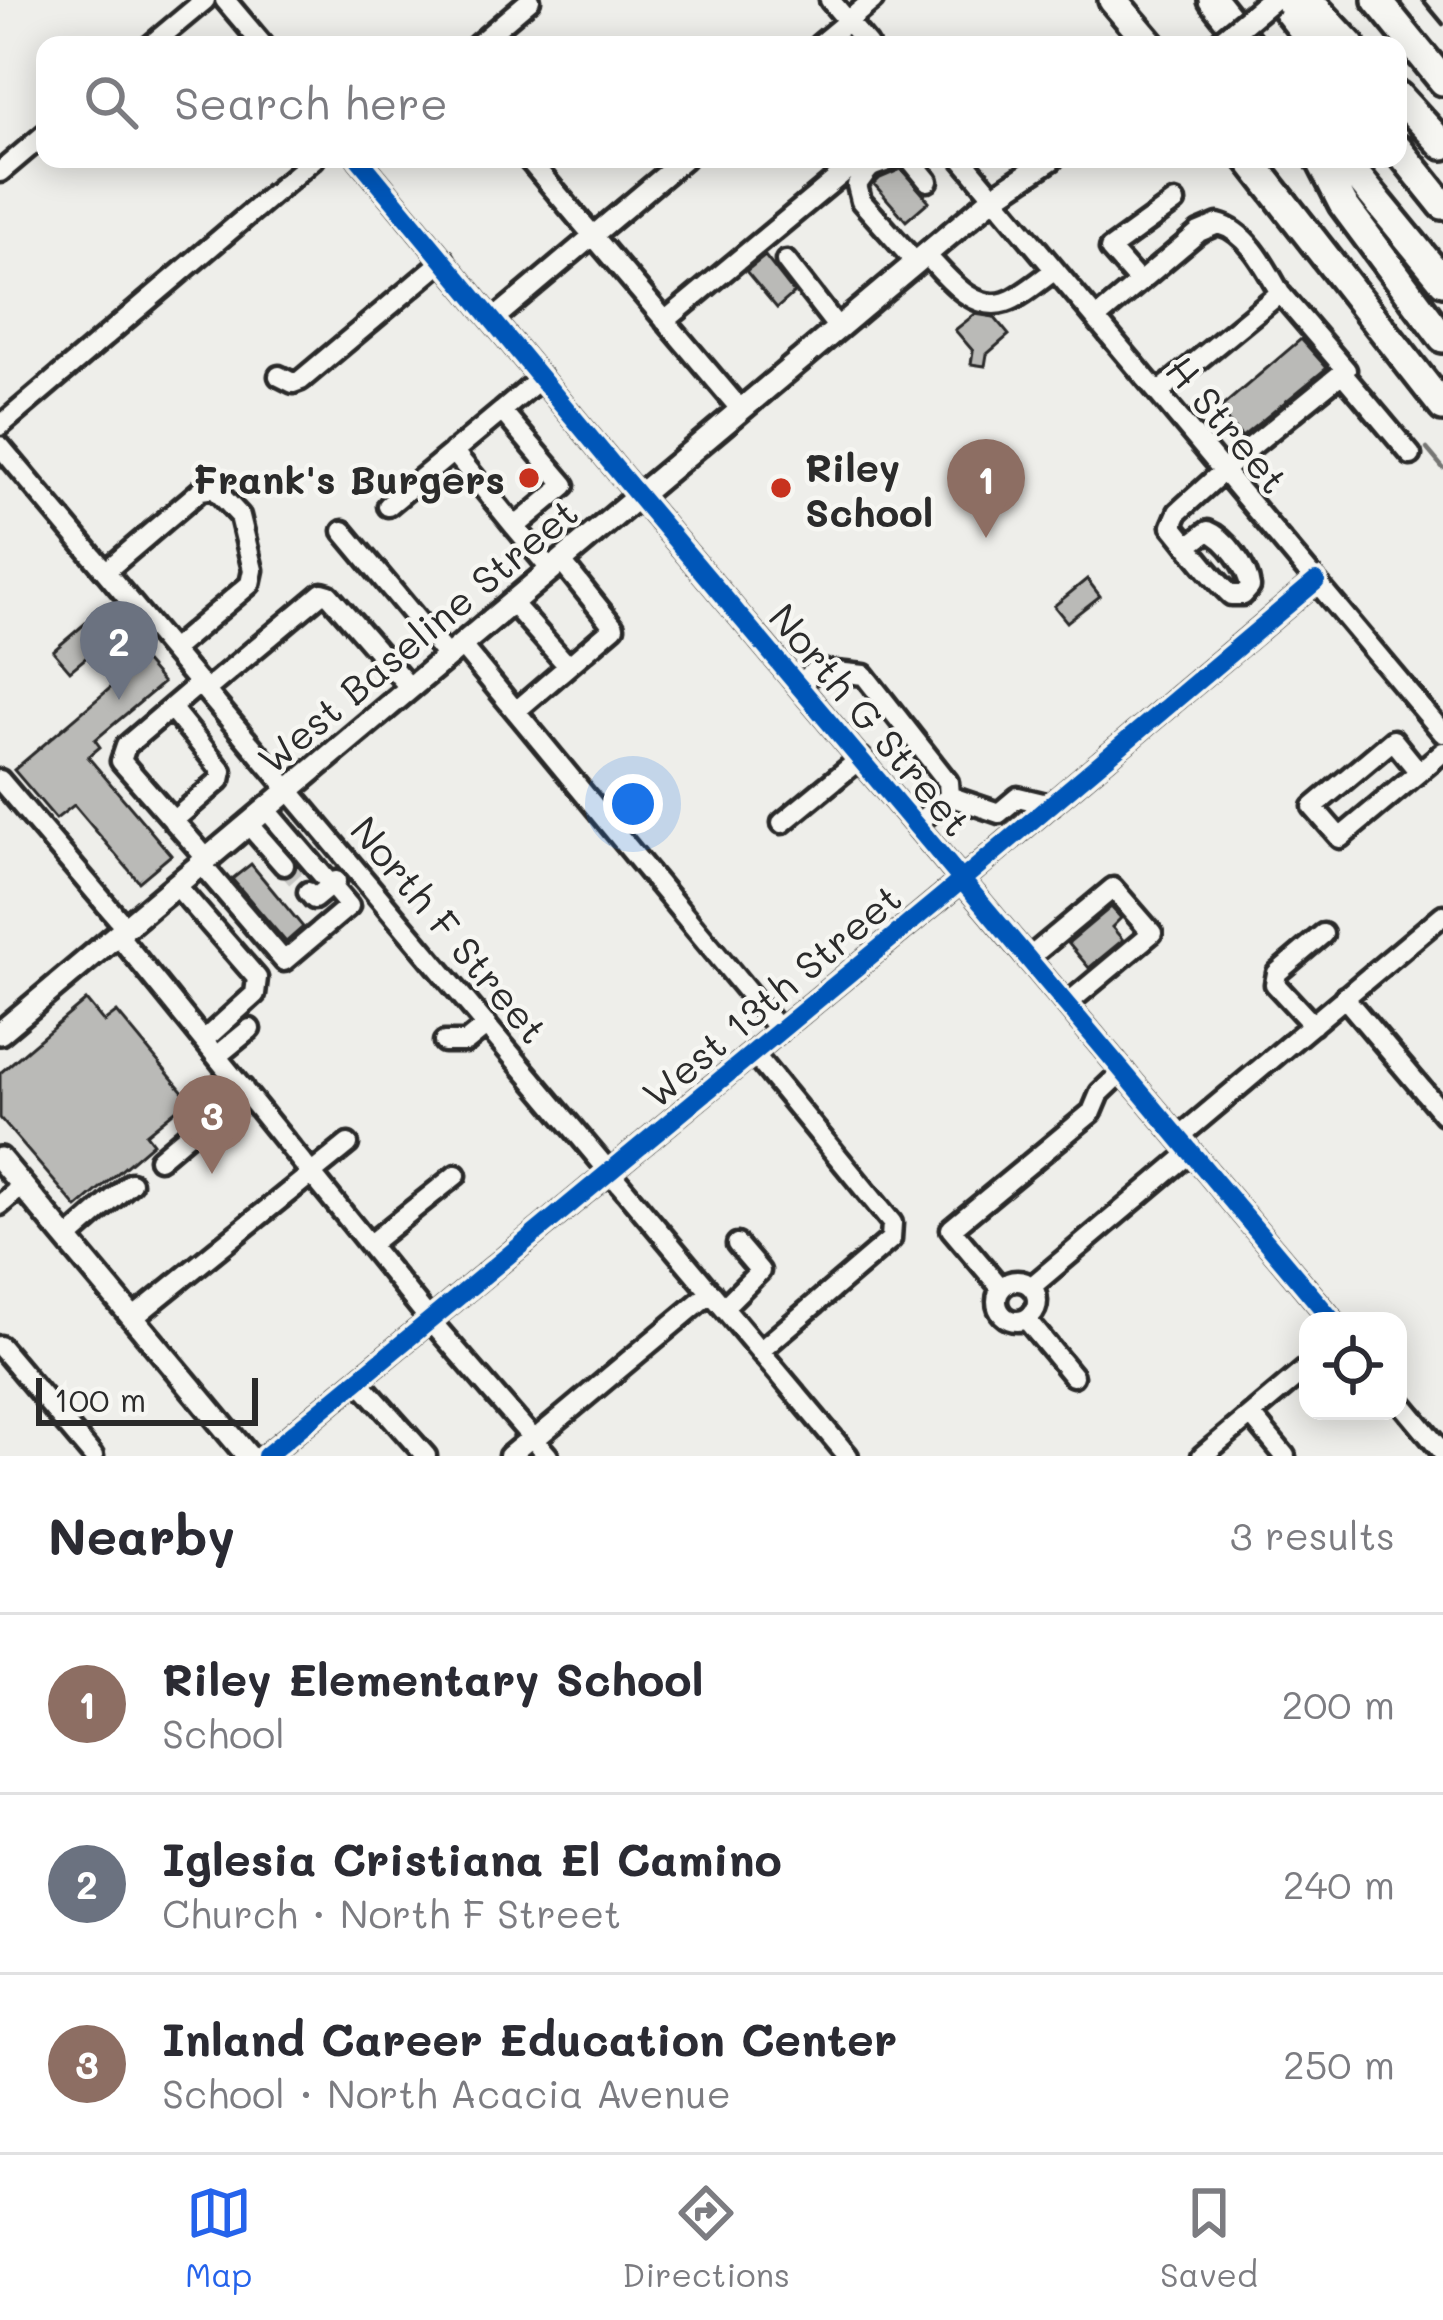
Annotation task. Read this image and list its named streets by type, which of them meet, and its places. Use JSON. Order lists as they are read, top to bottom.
{
  "streets": {
    "main road": ["West Baseline Street"],
    "street": [
      "H Street",
      "North G Street",
      "North F Street",
      "West 13th Street"
    ]
  },
  "crossings": [
    ["H Street", "West Baseline Street"],
    ["H Street", "West 13th Street"],
    ["West Baseline Street", "North G Street"],
    ["West Baseline Street", "North F Street"],
    ["North G Street", "West 13th Street"],
    ["North F Street", "West 13th Street"]
  ],
  "places": ["Frank's Burgers", "Riley School"],
  "scale_bar": "100 m",
  "page": {
    "search": "Search here",
    "pins": ["1", "2", "3"],
    "scale": "100 m",
    "heading": ["Nearby", "3 results"],
    "list": [
      {
        "mark": "1",
        "name": "Riley Elementary School",
        "note": "School",
        "value": "200 m"
      },
      {
        "mark": "2",
        "name": "Iglesia Cristiana El Camino",
        "note": "Church · North F Street",
        "value": "240 m"
      },
      {
        "mark": "3",
        "name": "Inland Career Education Center",
        "note": "School · North Acacia Avenue",
        "value": "250 m"
      }
    ],
    "nav": ["Map", "Directions", "Saved"]
  }
}
